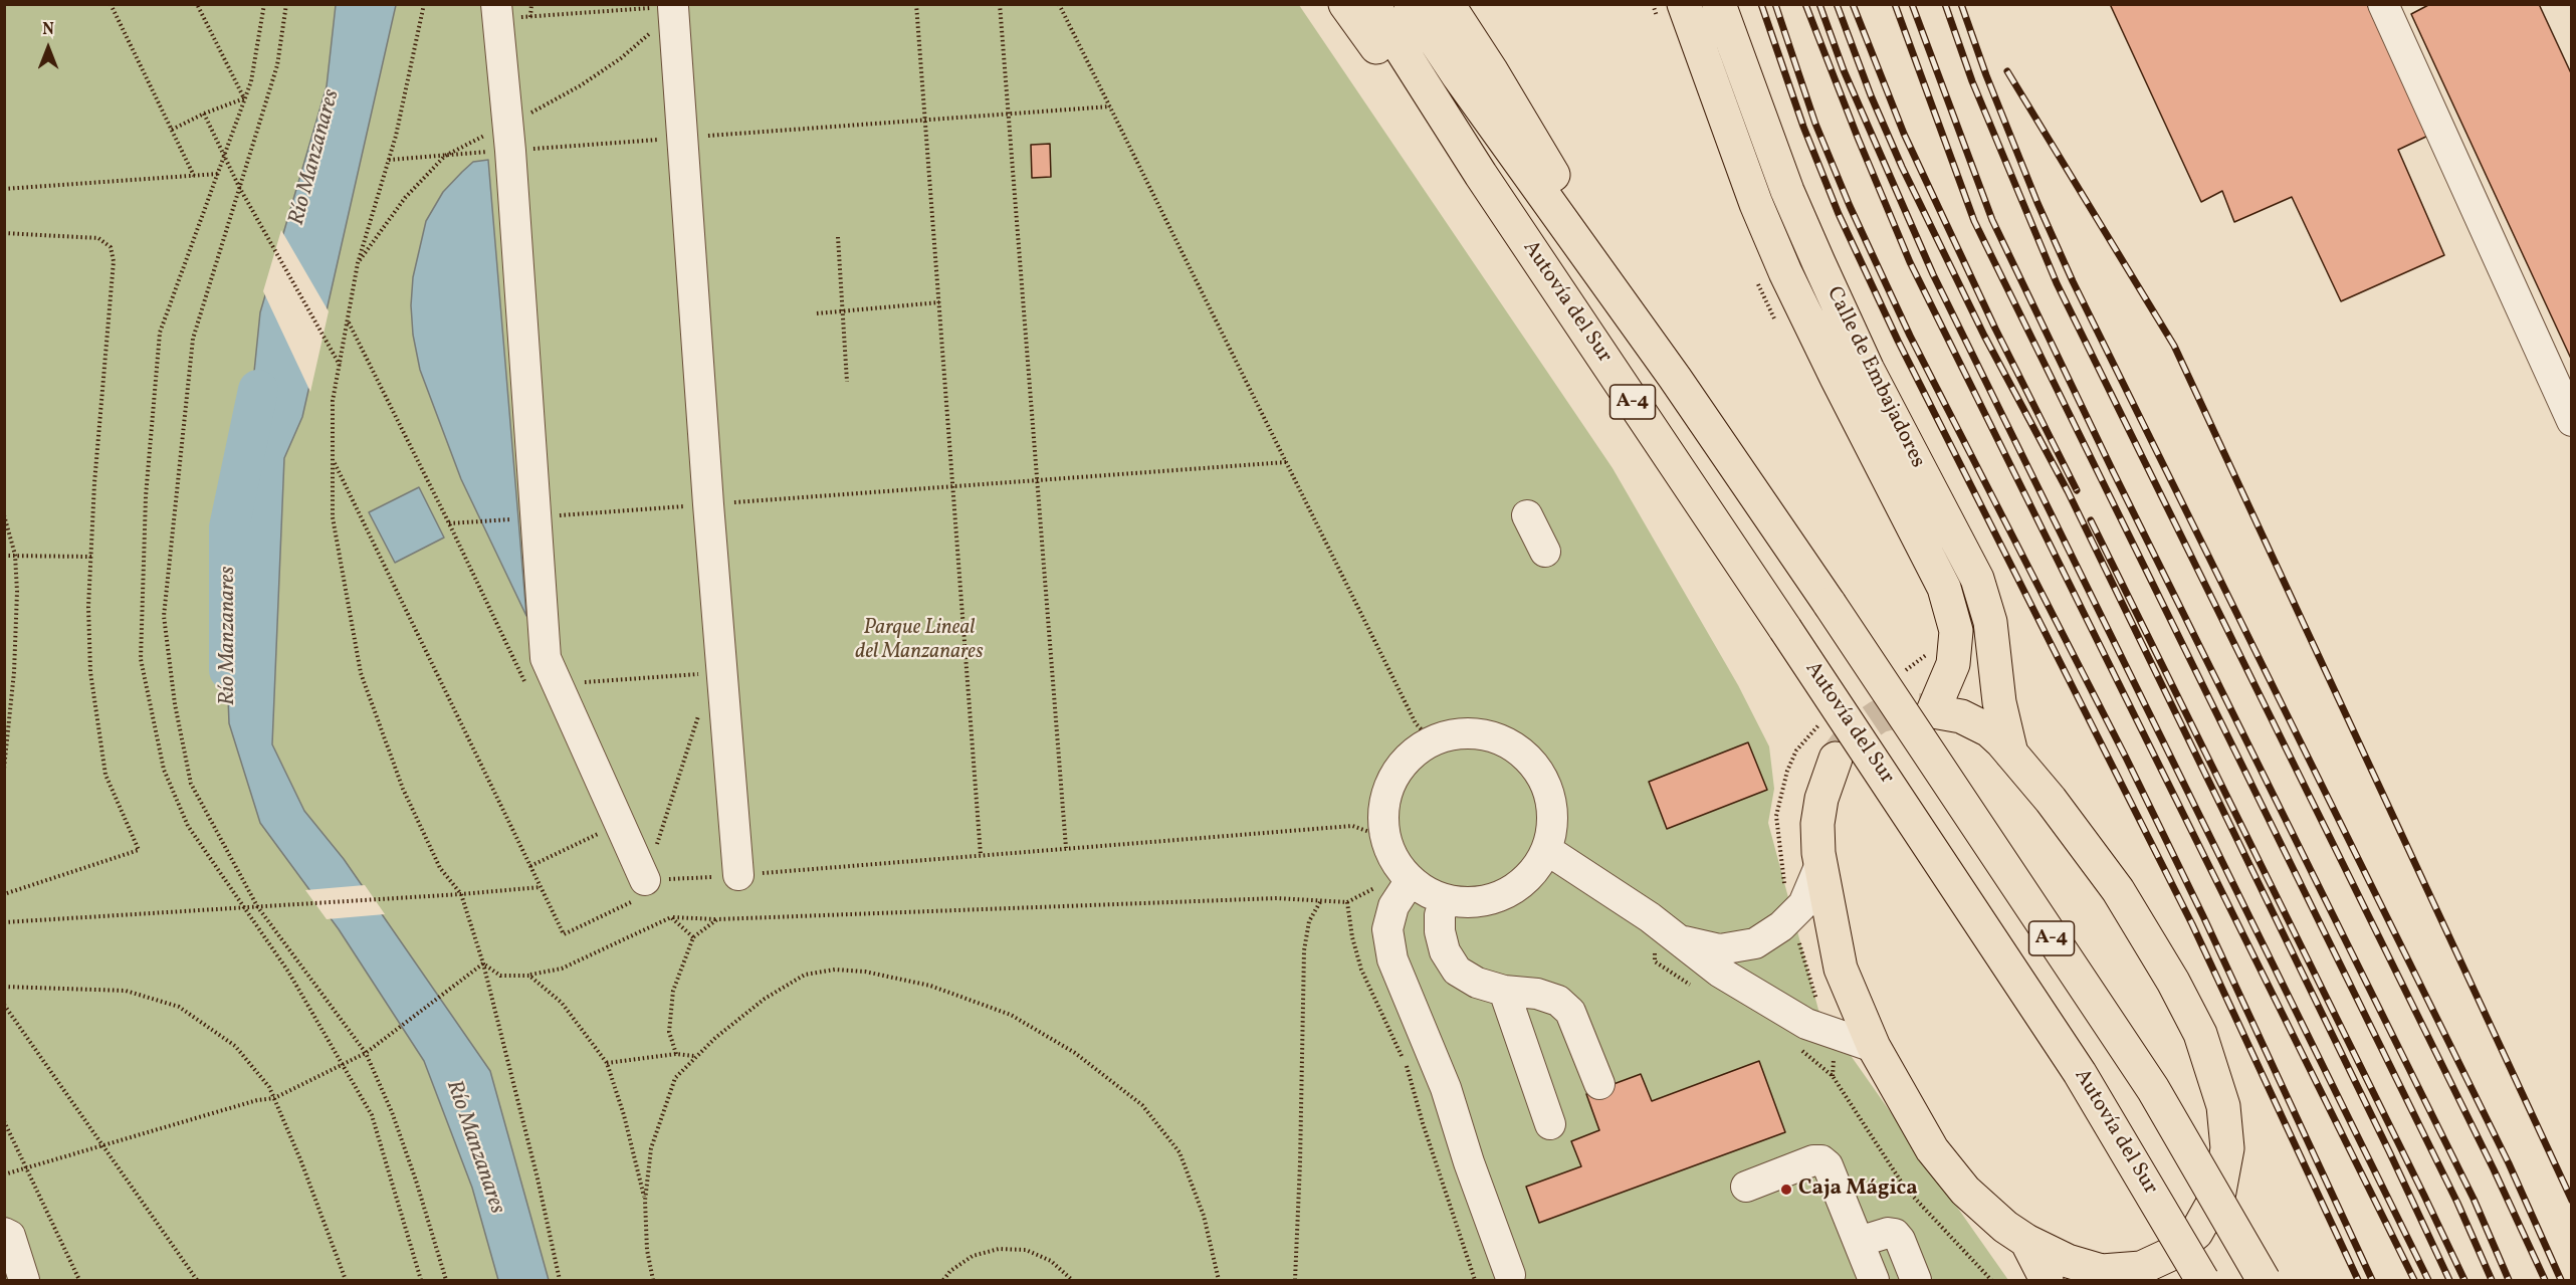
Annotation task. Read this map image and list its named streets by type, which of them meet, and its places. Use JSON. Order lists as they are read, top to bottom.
{
  "streets": {
    "main road": ["Autovía del Sur", "Calle de Embajadores", "A-4"]
  },
  "water": ["Río Manzanares"],
  "parks": ["Parque Lineal del Manzanares"],
  "places": ["Caja Mágica"],
  "north": "top"
}
